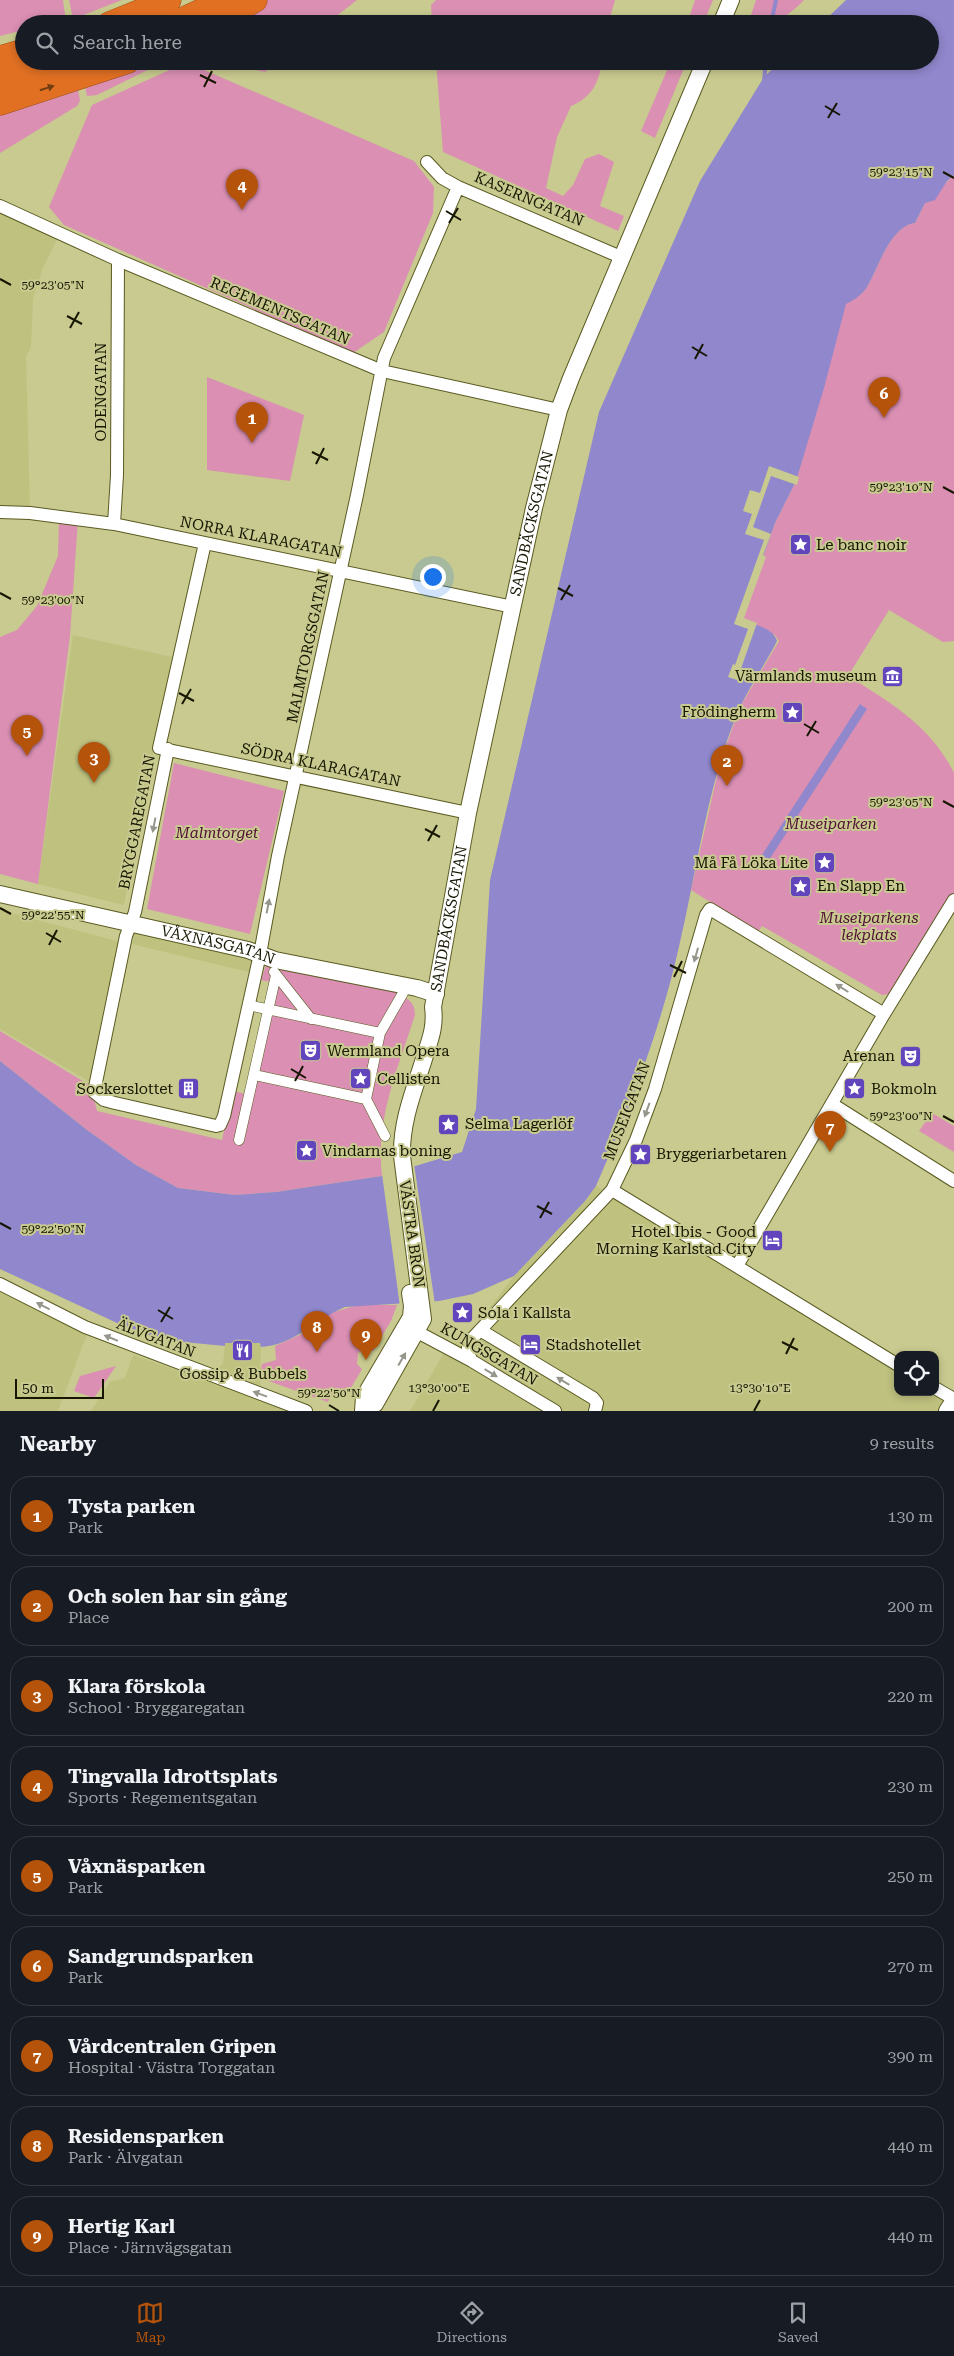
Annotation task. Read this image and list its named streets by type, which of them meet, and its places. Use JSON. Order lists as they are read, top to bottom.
{
  "streets": {
    "street": [
      "KASERNGATAN",
      "REGEMENTSGATAN",
      "ODENGATAN",
      "SANDBÄCKSGATAN",
      "NORRA KLARAGATAN",
      "MALMTORGSGATAN",
      "SÖDRA KLARAGATAN",
      "BRYGGAREGATAN",
      "VÅXNÄSGATAN",
      "MUSEIGATAN",
      "VÄSTRA BRON",
      "ÄLVGATAN",
      "KUNGSGATAN"
    ]
  },
  "crossings": [
    ["KASERNGATAN", "SANDBÄCKSGATAN"],
    ["KASERNGATAN", "MALMTORGSGATAN"],
    ["REGEMENTSGATAN", "ODENGATAN"],
    ["REGEMENTSGATAN", "SANDBÄCKSGATAN"],
    ["REGEMENTSGATAN", "MALMTORGSGATAN"],
    ["ODENGATAN", "NORRA KLARAGATAN"],
    ["SANDBÄCKSGATAN", "NORRA KLARAGATAN"],
    ["SANDBÄCKSGATAN", "SÖDRA KLARAGATAN"],
    ["SANDBÄCKSGATAN", "VÅXNÄSGATAN"],
    ["SANDBÄCKSGATAN", "VÄSTRA BRON"],
    ["NORRA KLARAGATAN", "MALMTORGSGATAN"],
    ["NORRA KLARAGATAN", "BRYGGAREGATAN"],
    ["MALMTORGSGATAN", "SÖDRA KLARAGATAN"],
    ["MALMTORGSGATAN", "BRYGGAREGATAN"],
    ["MALMTORGSGATAN", "VÅXNÄSGATAN"],
    ["SÖDRA KLARAGATAN", "BRYGGAREGATAN"],
    ["BRYGGAREGATAN", "VÅXNÄSGATAN"],
    ["MUSEIGATAN", "KUNGSGATAN"],
    ["VÄSTRA BRON", "KUNGSGATAN"]
  ],
  "one_way": ["ÄLVGATAN"],
  "parks": ["Museiparken", "Malmtorget", "Museiparkens lekplats"],
  "places": {
    "place": [
      "Le banc noir",
      "Frödingherm",
      "Må Få Löka Lite",
      "En Slapp En",
      "Cellisten",
      "Bokmoln",
      "Selma Lagerlöf",
      "Vindarnas boning",
      "Bryggeriarbetaren",
      "Sola i Kallsta"
    ],
    "museum": ["Värmlands museum"],
    "theatre": ["Wermland Opera", "Arenan"],
    "building": ["Sockerslottet"],
    "hotel": ["Hotel Ibis - Good Morning Karlstad City", "Stadshotellet"],
    "restaurant": ["Gossip & Bubbels"]
  },
  "scale_bar": "50 m",
  "page": {
    "search": "Search here",
    "pins": [
      "4",
      "6",
      "1",
      "5",
      "3",
      "2",
      "7",
      "8",
      "9"
    ],
    "scale": "50 m",
    "heading": ["Nearby", "9 results"],
    "list": [
      {
        "mark": "1",
        "name": "Tysta parken",
        "note": "Park",
        "value": "130 m"
      },
      {
        "mark": "2",
        "name": "Och solen har sin gång",
        "note": "Place",
        "value": "200 m"
      },
      {
        "mark": "3",
        "name": "Klara förskola",
        "note": "School · Bryggaregatan",
        "value": "220 m"
      },
      {
        "mark": "4",
        "name": "Tingvalla Idrottsplats",
        "note": "Sports · Regementsgatan",
        "value": "230 m"
      },
      {
        "mark": "5",
        "name": "Våxnäsparken",
        "note": "Park",
        "value": "250 m"
      },
      {
        "mark": "6",
        "name": "Sandgrundsparken",
        "note": "Park",
        "value": "270 m"
      },
      {
        "mark": "7",
        "name": "Vårdcentralen Gripen",
        "note": "Hospital · Västra Torggatan",
        "value": "390 m"
      },
      {
        "mark": "8",
        "name": "Residensparken",
        "note": "Park · Älvgatan",
        "value": "440 m"
      },
      {
        "mark": "9",
        "name": "Hertig Karl",
        "note": "Place · Järnvägsgatan",
        "value": "440 m"
      }
    ],
    "nav": ["Map", "Directions", "Saved"]
  },
  "coordinates": [
    "59°23'15\"N",
    "59°23'05\"N",
    "59°23'10\"N",
    "59°23'00\"N",
    "59°22'55\"N",
    "59°22'50\"N",
    "13°30'00\"E",
    "13°30'10\"E"
  ]
}
